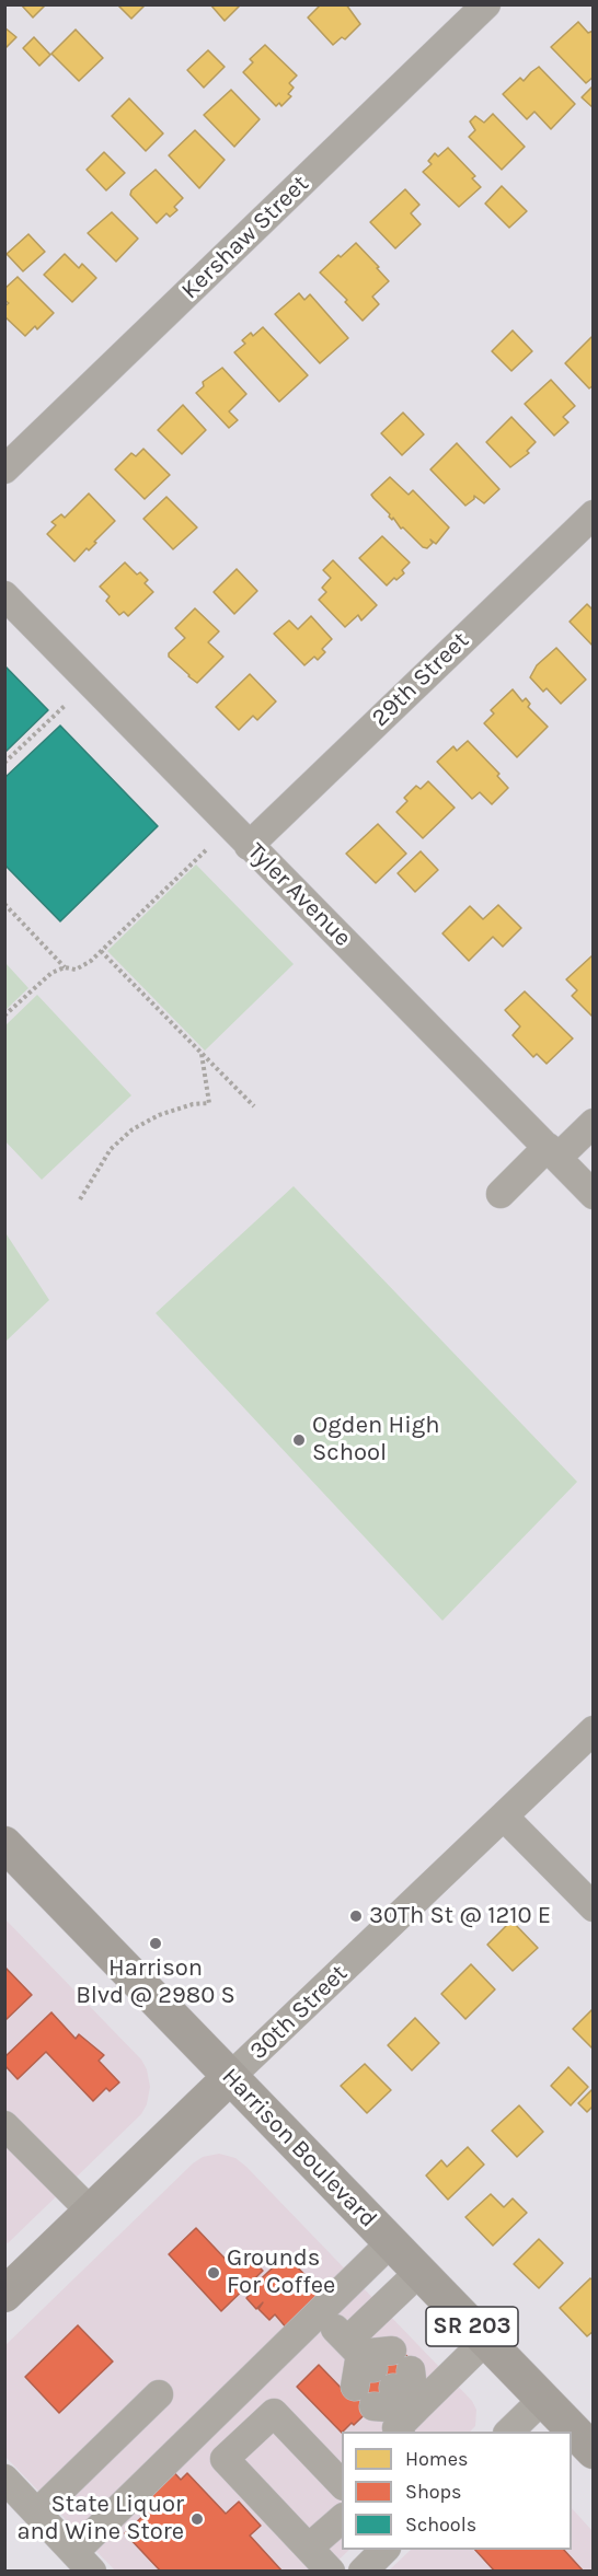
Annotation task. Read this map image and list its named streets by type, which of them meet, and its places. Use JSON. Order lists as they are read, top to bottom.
{
  "streets": {
    "main road": ["30th Street", "Harrison Boulevard", "SR 203"],
    "street": ["Kershaw Street", "29th Street", "Tyler Avenue"]
  },
  "crossings": [
    ["29th Street", "Tyler Avenue"],
    ["30th Street", "Harrison Boulevard"]
  ],
  "places": [
    "Ogden High School",
    "30Th St @ 1210 E",
    "Harrison Blvd @ 2980 S",
    "Grounds For Coffee",
    "State Liquor and Wine Store"
  ],
  "legend": ["Homes", "Shops", "Schools"]
}
